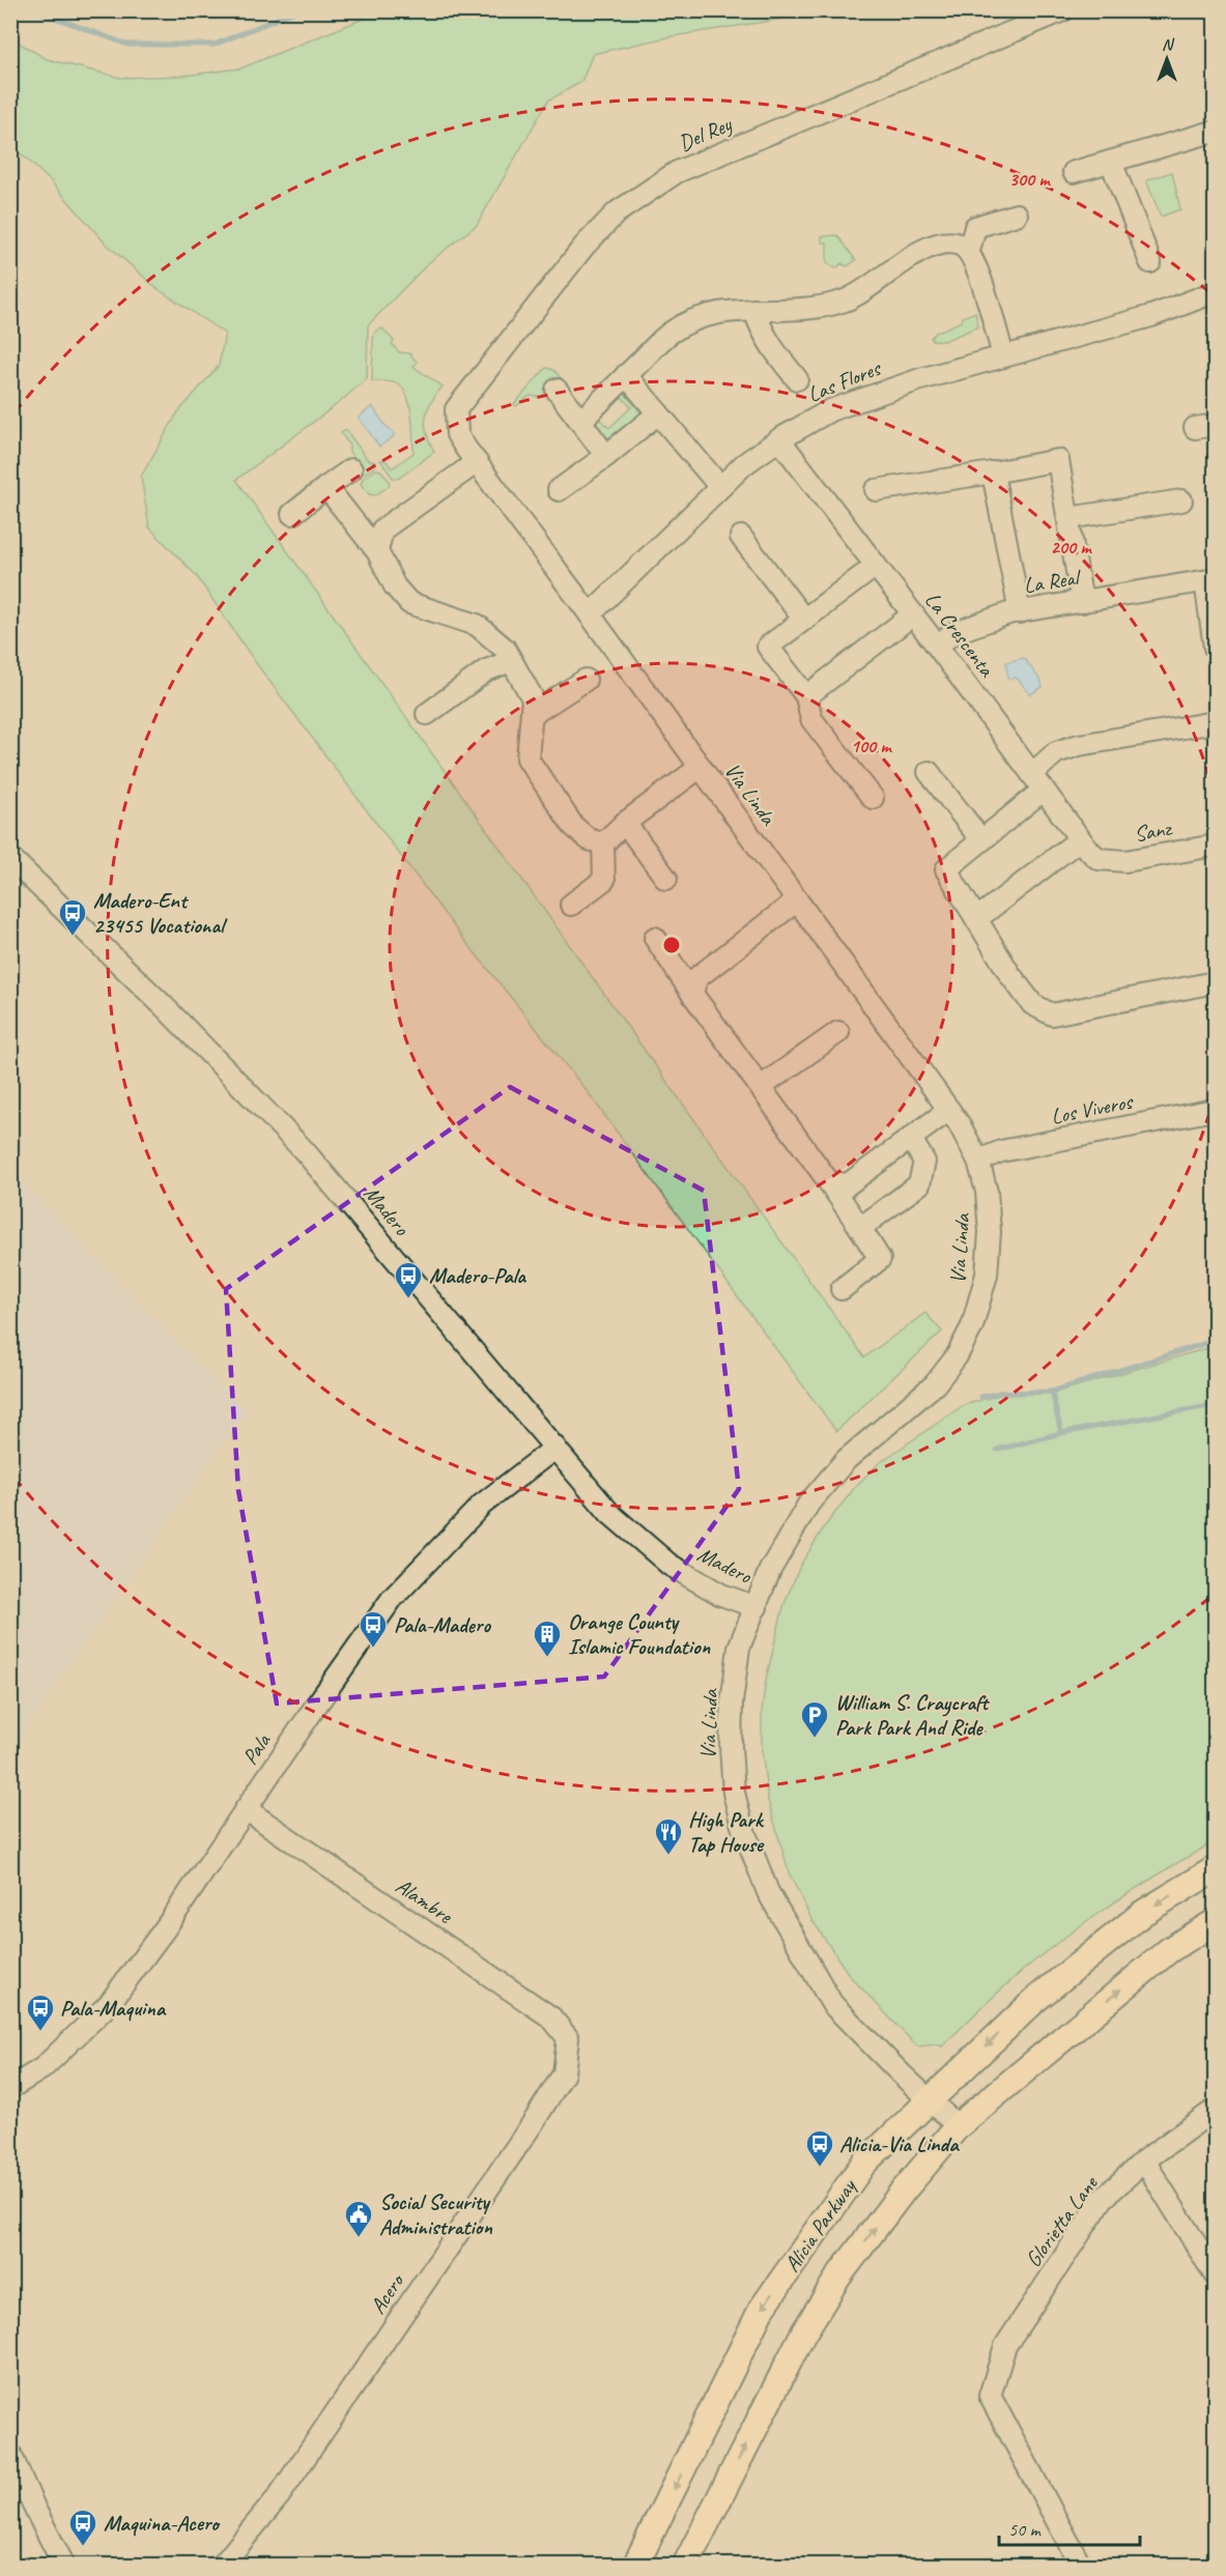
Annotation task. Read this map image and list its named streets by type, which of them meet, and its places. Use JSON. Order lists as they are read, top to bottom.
{
  "streets": {
    "main road": ["Alicia Parkway"],
    "street": [
      "Del Rey",
      "Las Flores",
      "La Real",
      "La Crescenta",
      "Via Linda",
      "Sanz",
      "Los Viveros",
      "Madero",
      "Pala",
      "Alambre",
      "Glorietta Lane",
      "Acero"
    ]
  },
  "crossings": [
    ["Del Rey", "Via Linda"],
    ["Las Flores", "La Crescenta"],
    ["Las Flores", "Via Linda"],
    ["La Real", "La Crescenta"],
    ["La Crescenta", "Sanz"],
    ["Via Linda", "Los Viveros"],
    ["Via Linda", "Madero"],
    ["Via Linda", "Alicia Parkway"],
    ["Madero", "Pala"],
    ["Pala", "Alambre"],
    ["Alambre", "Acero"]
  ],
  "places": {
    "bus stop": [
      "Madero-Ent 23455 Vocational",
      "Madero-Pala",
      "Pala-Madero",
      "Pala-Maquina",
      "Alicia-Via Linda",
      "Maquina-Acero"
    ],
    "building": ["Orange County Islamic Foundation"],
    "parking": ["William S. Craycraft Park Park And Ride"],
    "restaurant": ["High Park Tap House"],
    "public building": ["Social Security Administration"]
  },
  "scale_bar": "50 m",
  "north": "top",
  "rings": ["300 m", "200 m", "100 m"]
}
